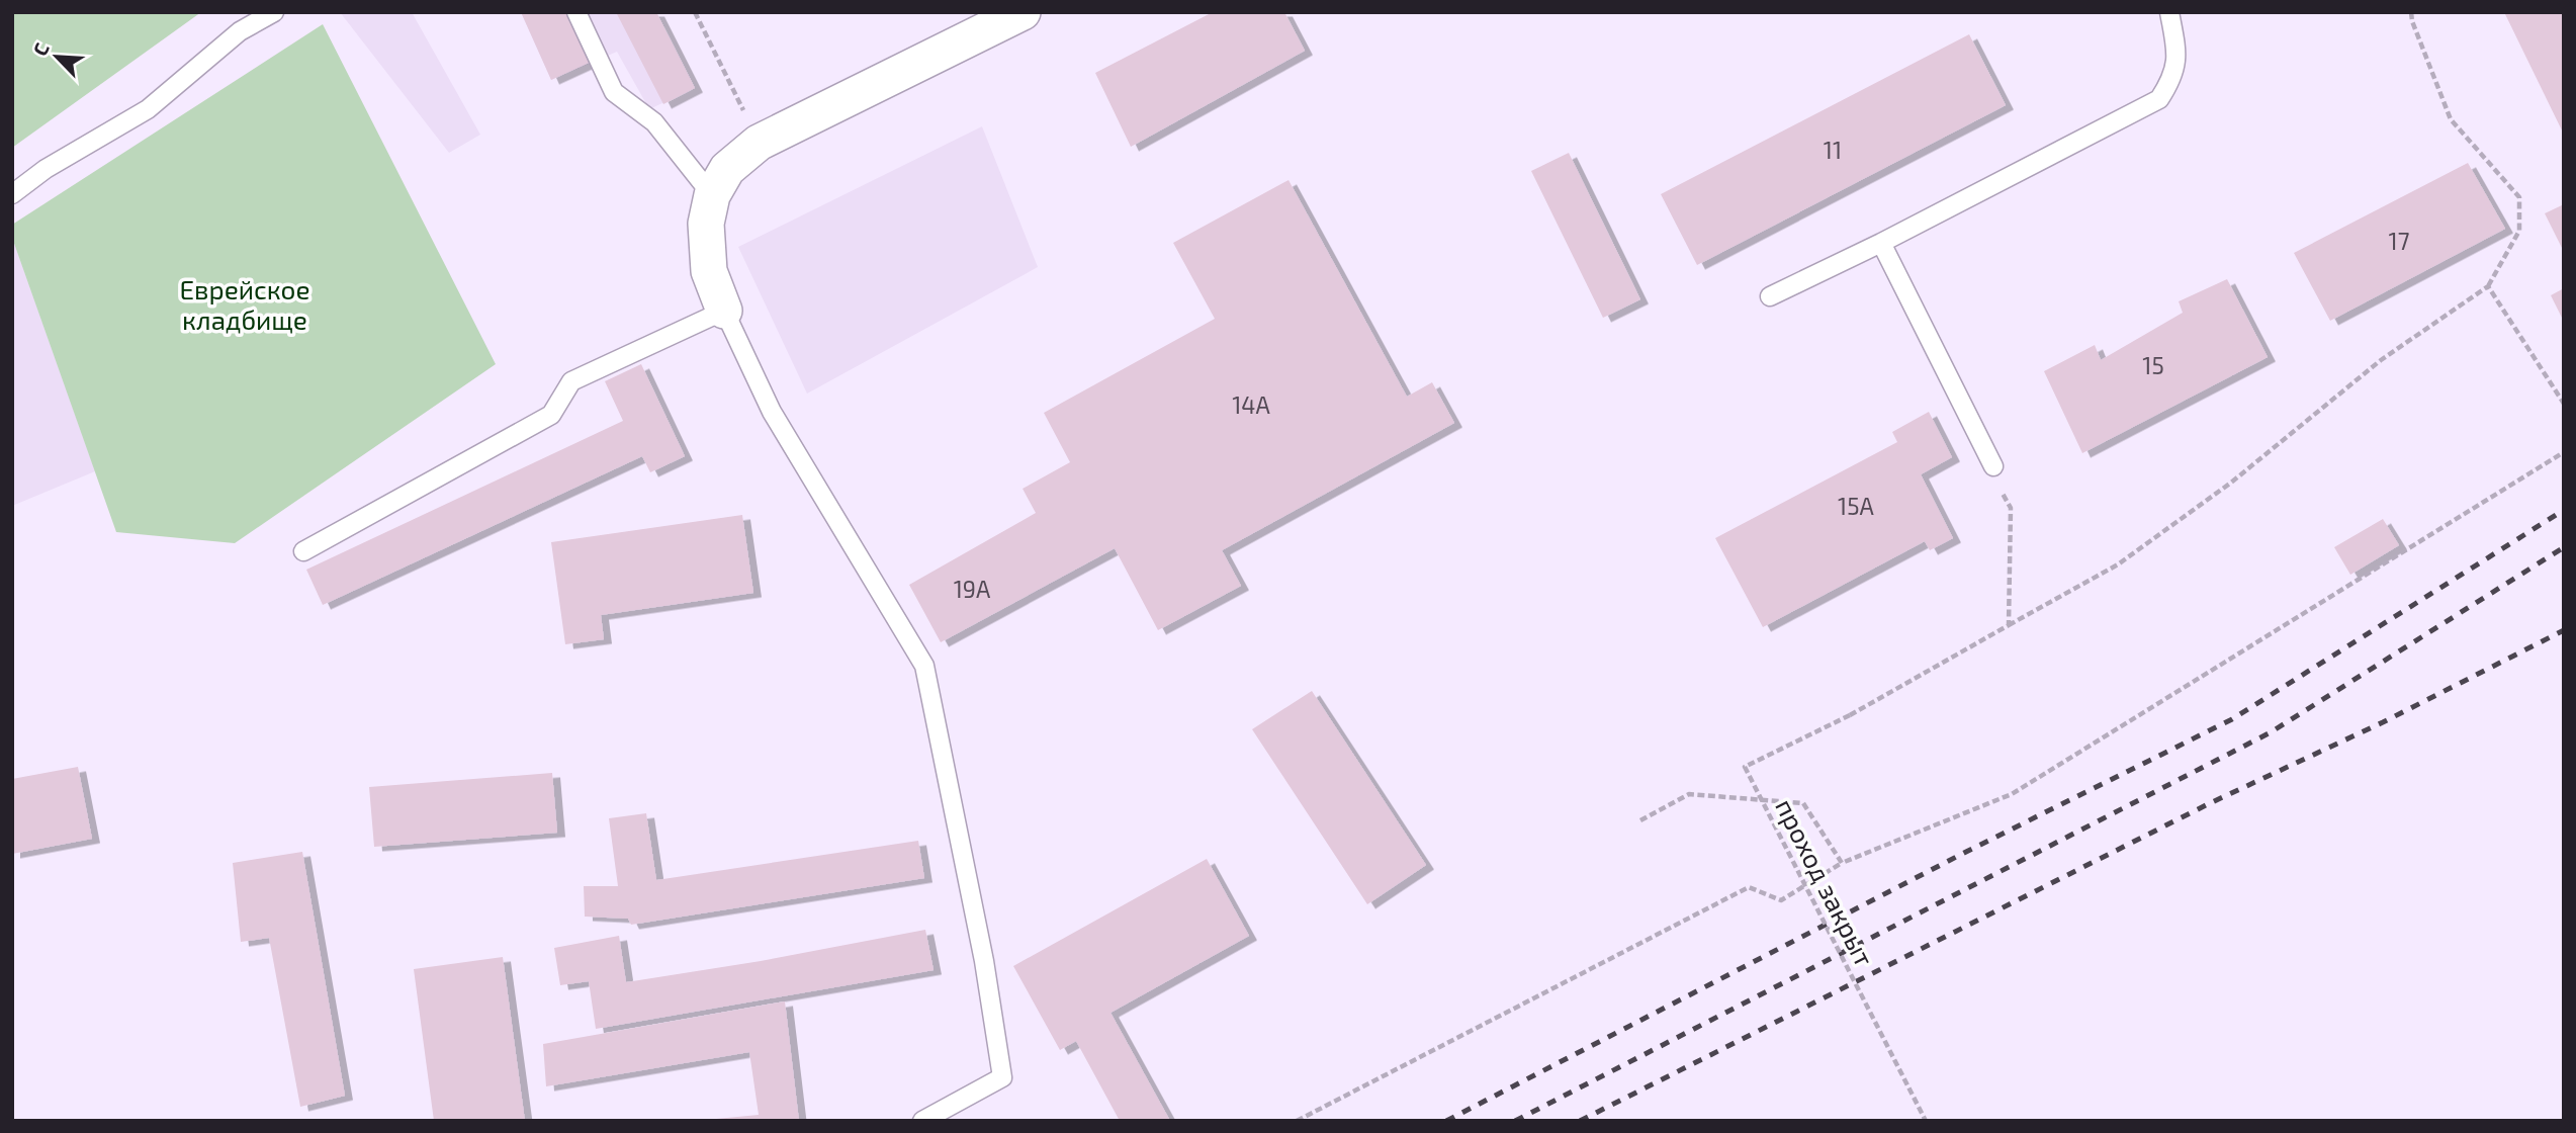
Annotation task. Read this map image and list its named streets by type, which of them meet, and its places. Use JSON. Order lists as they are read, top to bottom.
{
  "streets": {
    "path": ["проход закрыт"]
  },
  "parks": ["Еврейское кладбище"],
  "house_numbers": [
    "11",
    "17",
    "15",
    "14А",
    "15А",
    "19А"
  ],
  "north": "top left"
}
